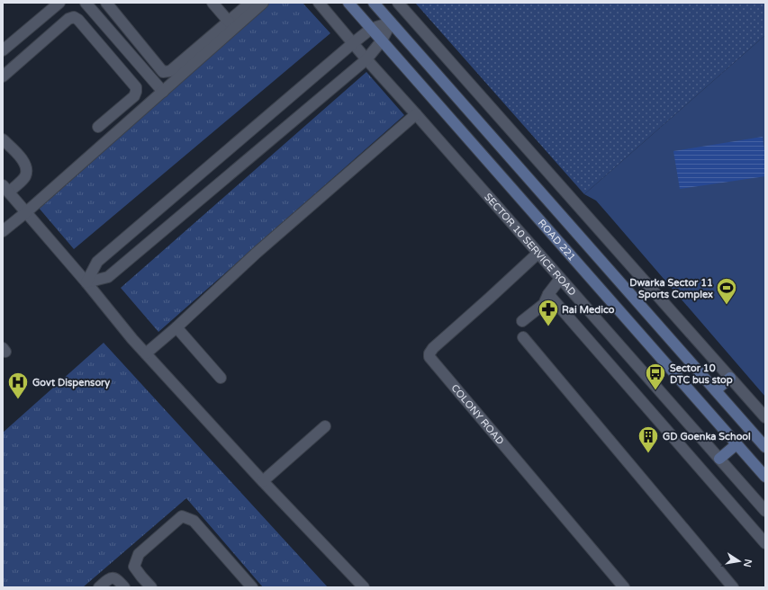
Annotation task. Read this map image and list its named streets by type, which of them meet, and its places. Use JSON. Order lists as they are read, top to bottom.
{
  "streets": {
    "main road": ["ROAD 221"],
    "street": ["SECTOR 10 SERVICE ROAD", "COLONY ROAD"]
  },
  "crossings": [
    ["SECTOR 10 SERVICE ROAD", "COLONY ROAD"]
  ],
  "places": {
    "sports": ["Dwarka Sector 11 Sports Complex"],
    "pharmacy": ["Rai Medico"],
    "bus stop": ["Sector 10 DTC bus stop"],
    "hospital": ["Govt Dispensory"],
    "building": ["GD Goenka School"]
  },
  "north": "right"
}
